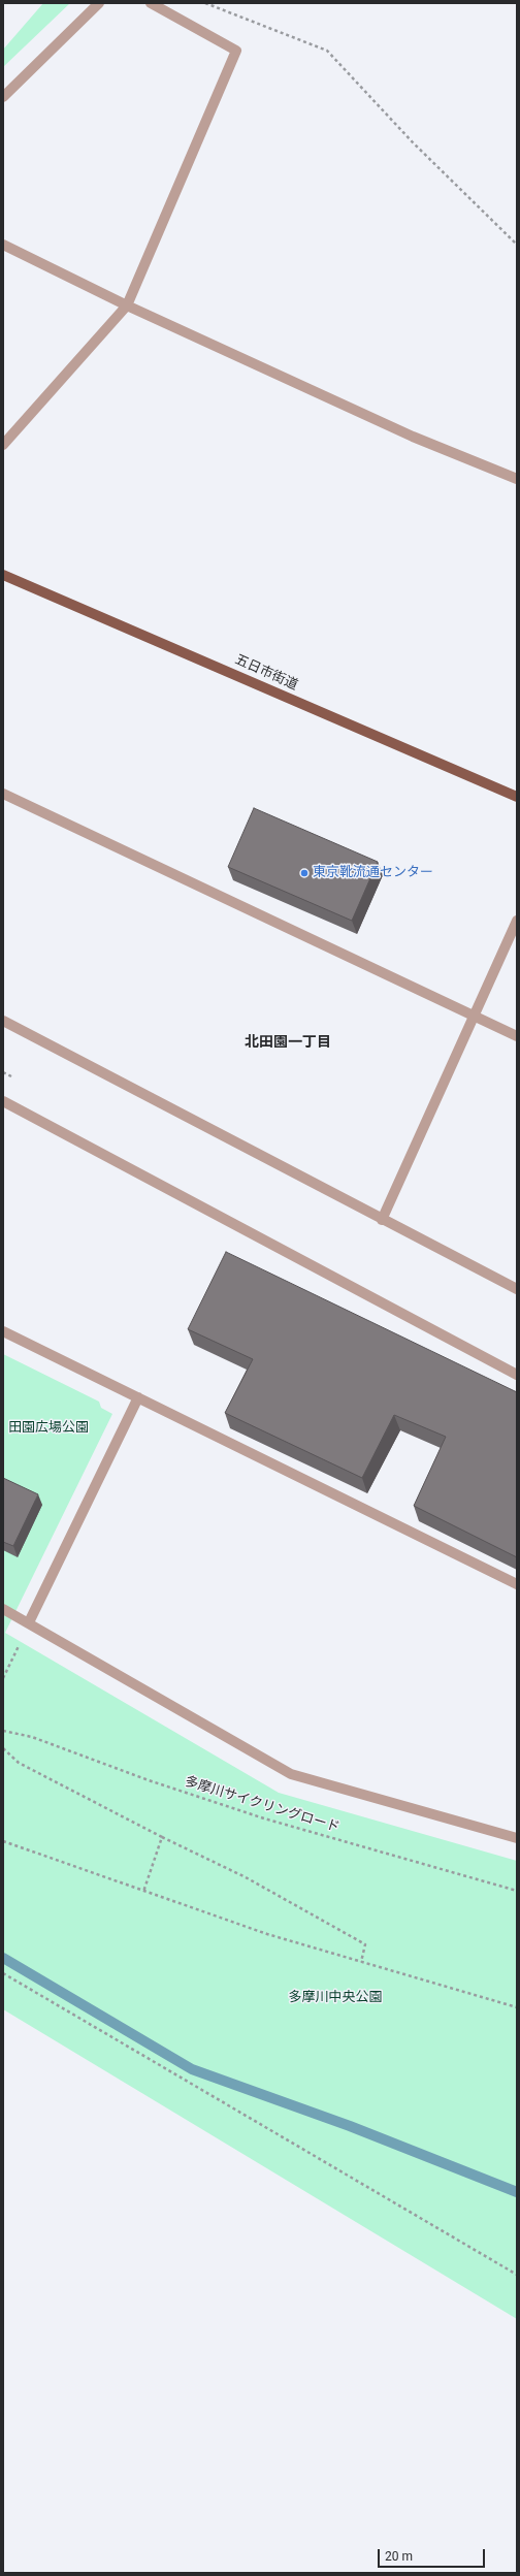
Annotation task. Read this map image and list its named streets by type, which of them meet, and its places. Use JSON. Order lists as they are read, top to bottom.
{
  "streets": {
    "main road": ["五日市街道"],
    "path": ["多摩川サイクリングロード"]
  },
  "districts": ["北田園一丁目"],
  "parks": ["田園広場公園", "多摩川中央公園"],
  "places": ["東京靴流通センター"],
  "scale_bar": "20 m"
}
